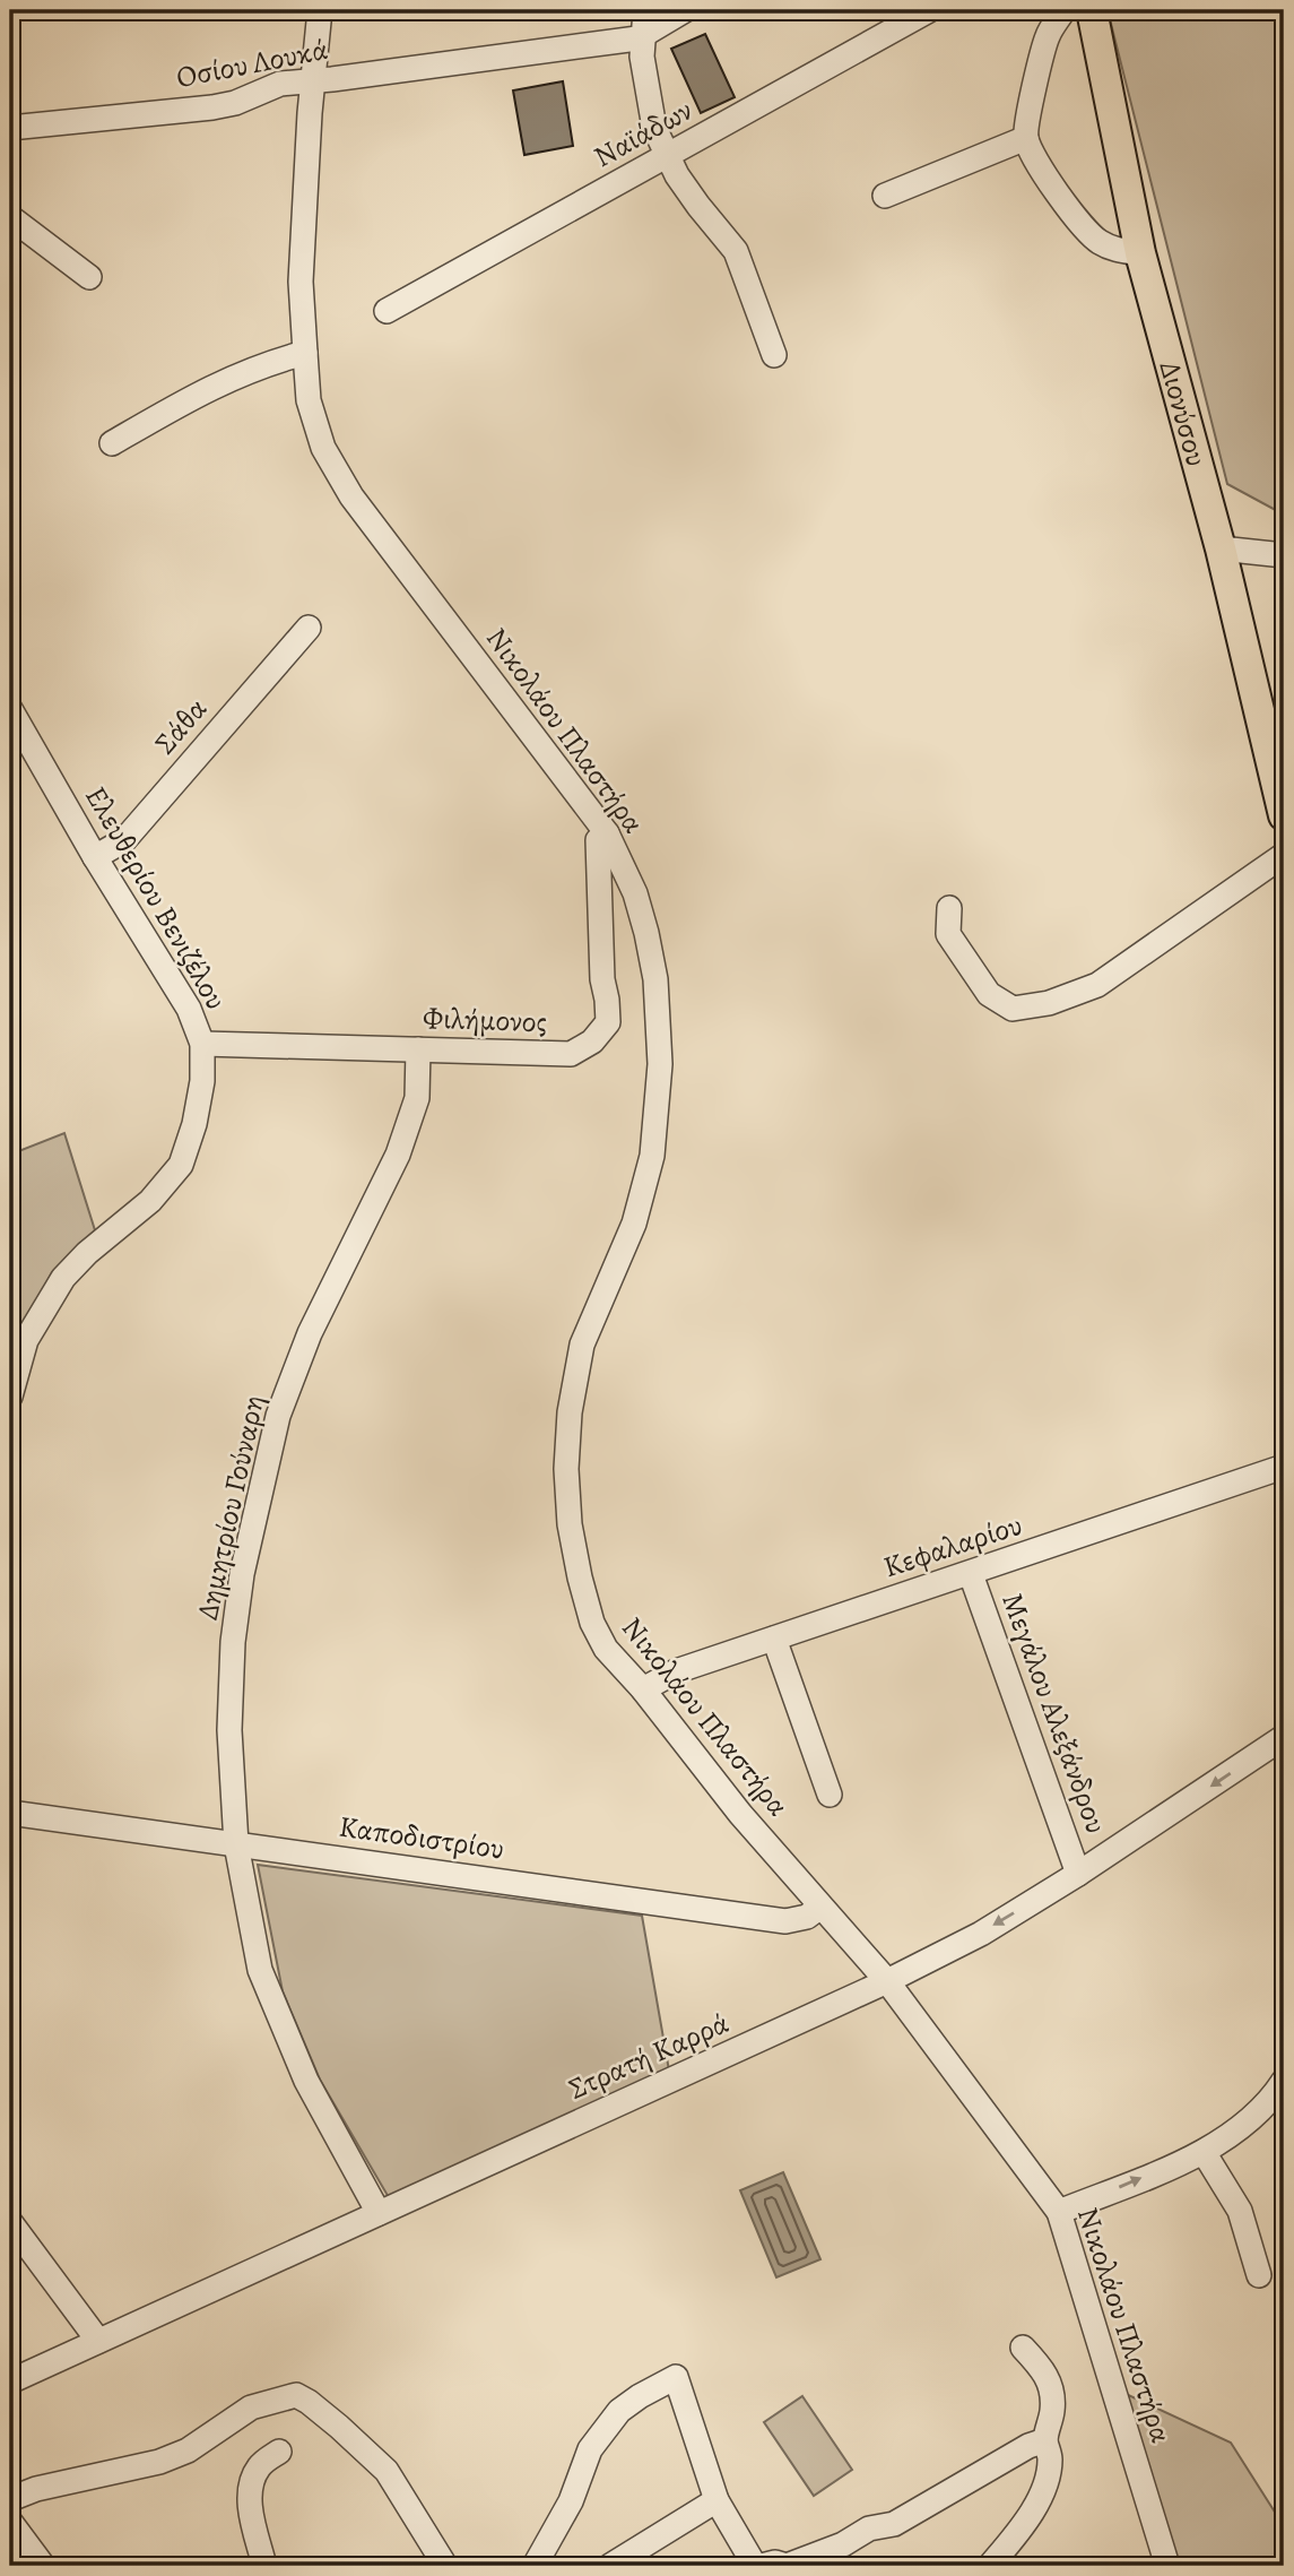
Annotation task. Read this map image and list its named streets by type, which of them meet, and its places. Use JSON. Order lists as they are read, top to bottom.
{
  "streets": {
    "main road": ["Διονύσου"],
    "street": [
      "Οσίου Λουκά",
      "Ναϊάδων",
      "Σάθα",
      "Νικολάου Πλαστήρα",
      "Ελευθερίου Βενιζέλου",
      "Φιλήμονος",
      "Δημητρίου Γούναρη",
      "Κεφαλαρίου",
      "Μεγάλου Αλεξάνδρου",
      "Καποδιστρίου",
      "Στρατή Καρρά"
    ]
  },
  "crossings": [
    ["Οσίου Λουκά", "Νικολάου Πλαστήρα"],
    ["Σάθα", "Ελευθερίου Βενιζέλου"],
    ["Νικολάου Πλαστήρα", "Φιλήμονος"],
    ["Νικολάου Πλαστήρα", "Κεφαλαρίου"],
    ["Νικολάου Πλαστήρα", "Καποδιστρίου"],
    ["Νικολάου Πλαστήρα", "Στρατή Καρρά"],
    ["Ελευθερίου Βενιζέλου", "Φιλήμονος"],
    ["Φιλήμονος", "Δημητρίου Γούναρη"],
    ["Δημητρίου Γούναρη", "Καποδιστρίου"],
    ["Δημητρίου Γούναρη", "Στρατή Καρρά"],
    ["Κεφαλαρίου", "Μεγάλου Αλεξάνδρου"],
    ["Μεγάλου Αλεξάνδρου", "Στρατή Καρρά"]
  ]
}
